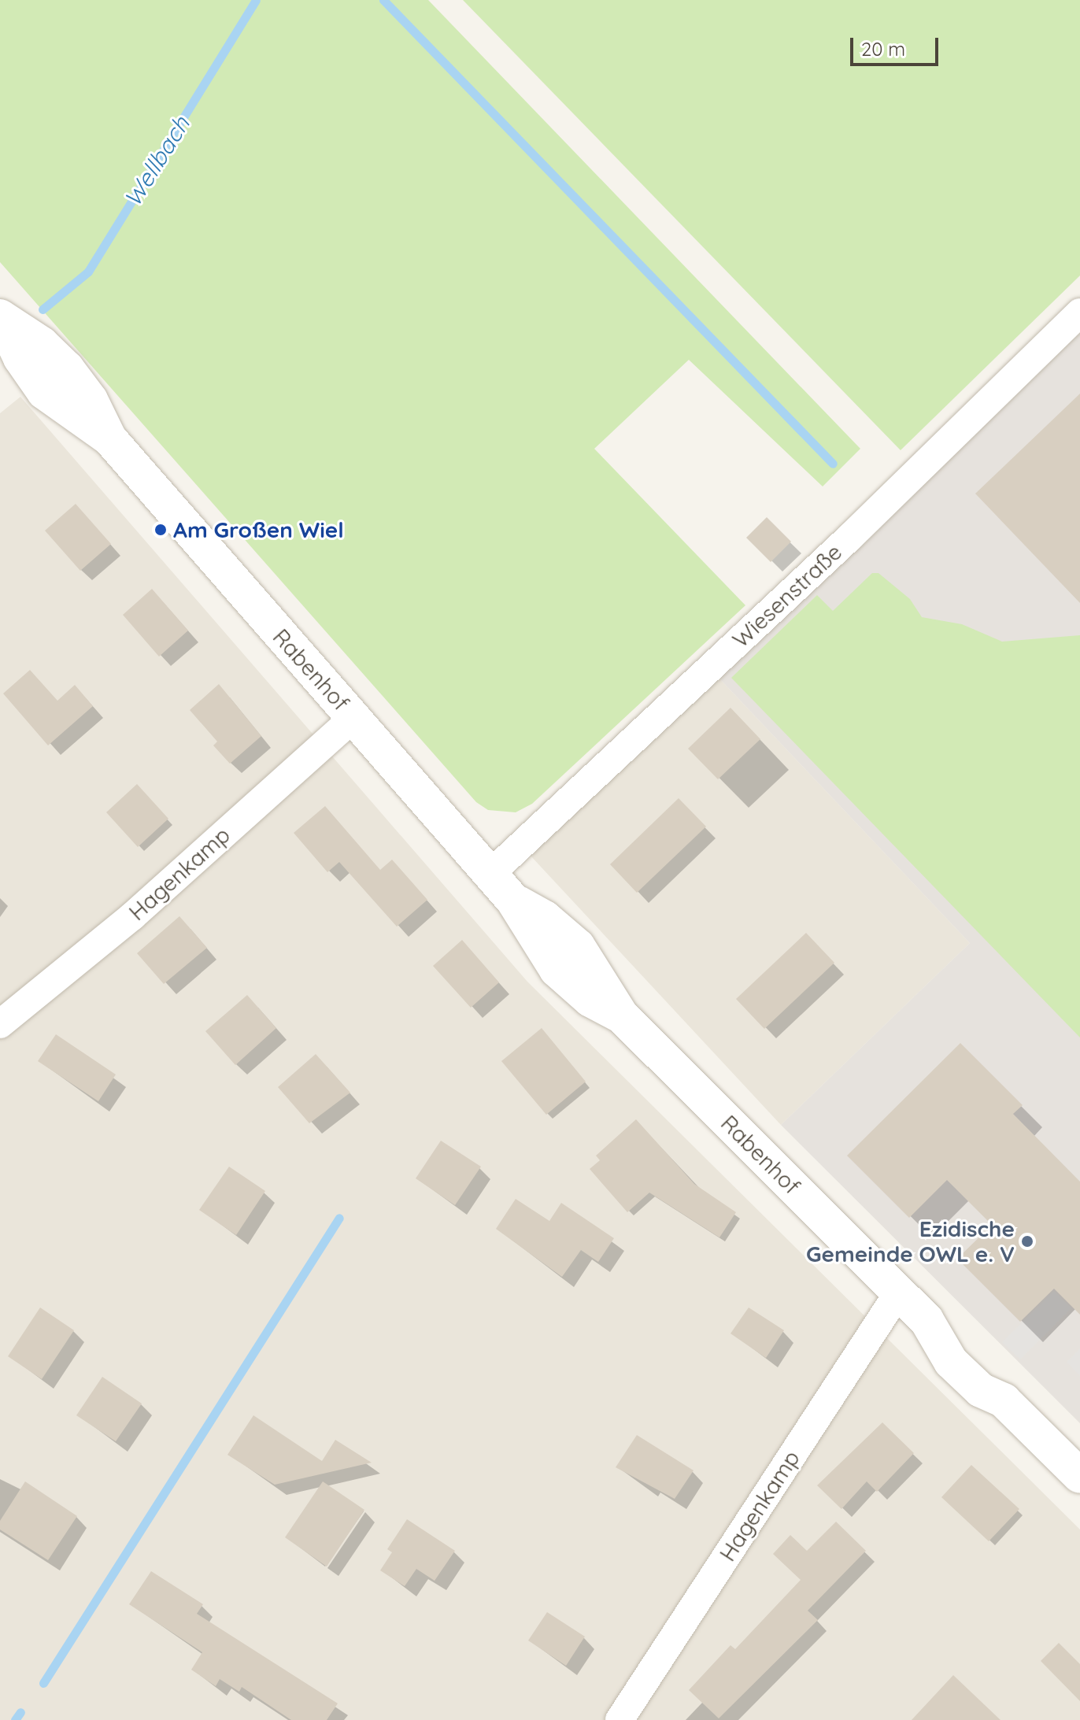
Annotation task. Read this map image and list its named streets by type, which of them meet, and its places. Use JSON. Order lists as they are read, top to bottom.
{
  "streets": {
    "street": ["Wiesenstraße", "Rabenhof", "Hagenkamp"]
  },
  "crossings": [
    ["Wiesenstraße", "Rabenhof"],
    ["Rabenhof", "Hagenkamp"]
  ],
  "water": ["Wellbach"],
  "places": ["Am Großen Wiel", "Ezidische Gemeinde OWL e. V"],
  "scale_bar": "20 m"
}
